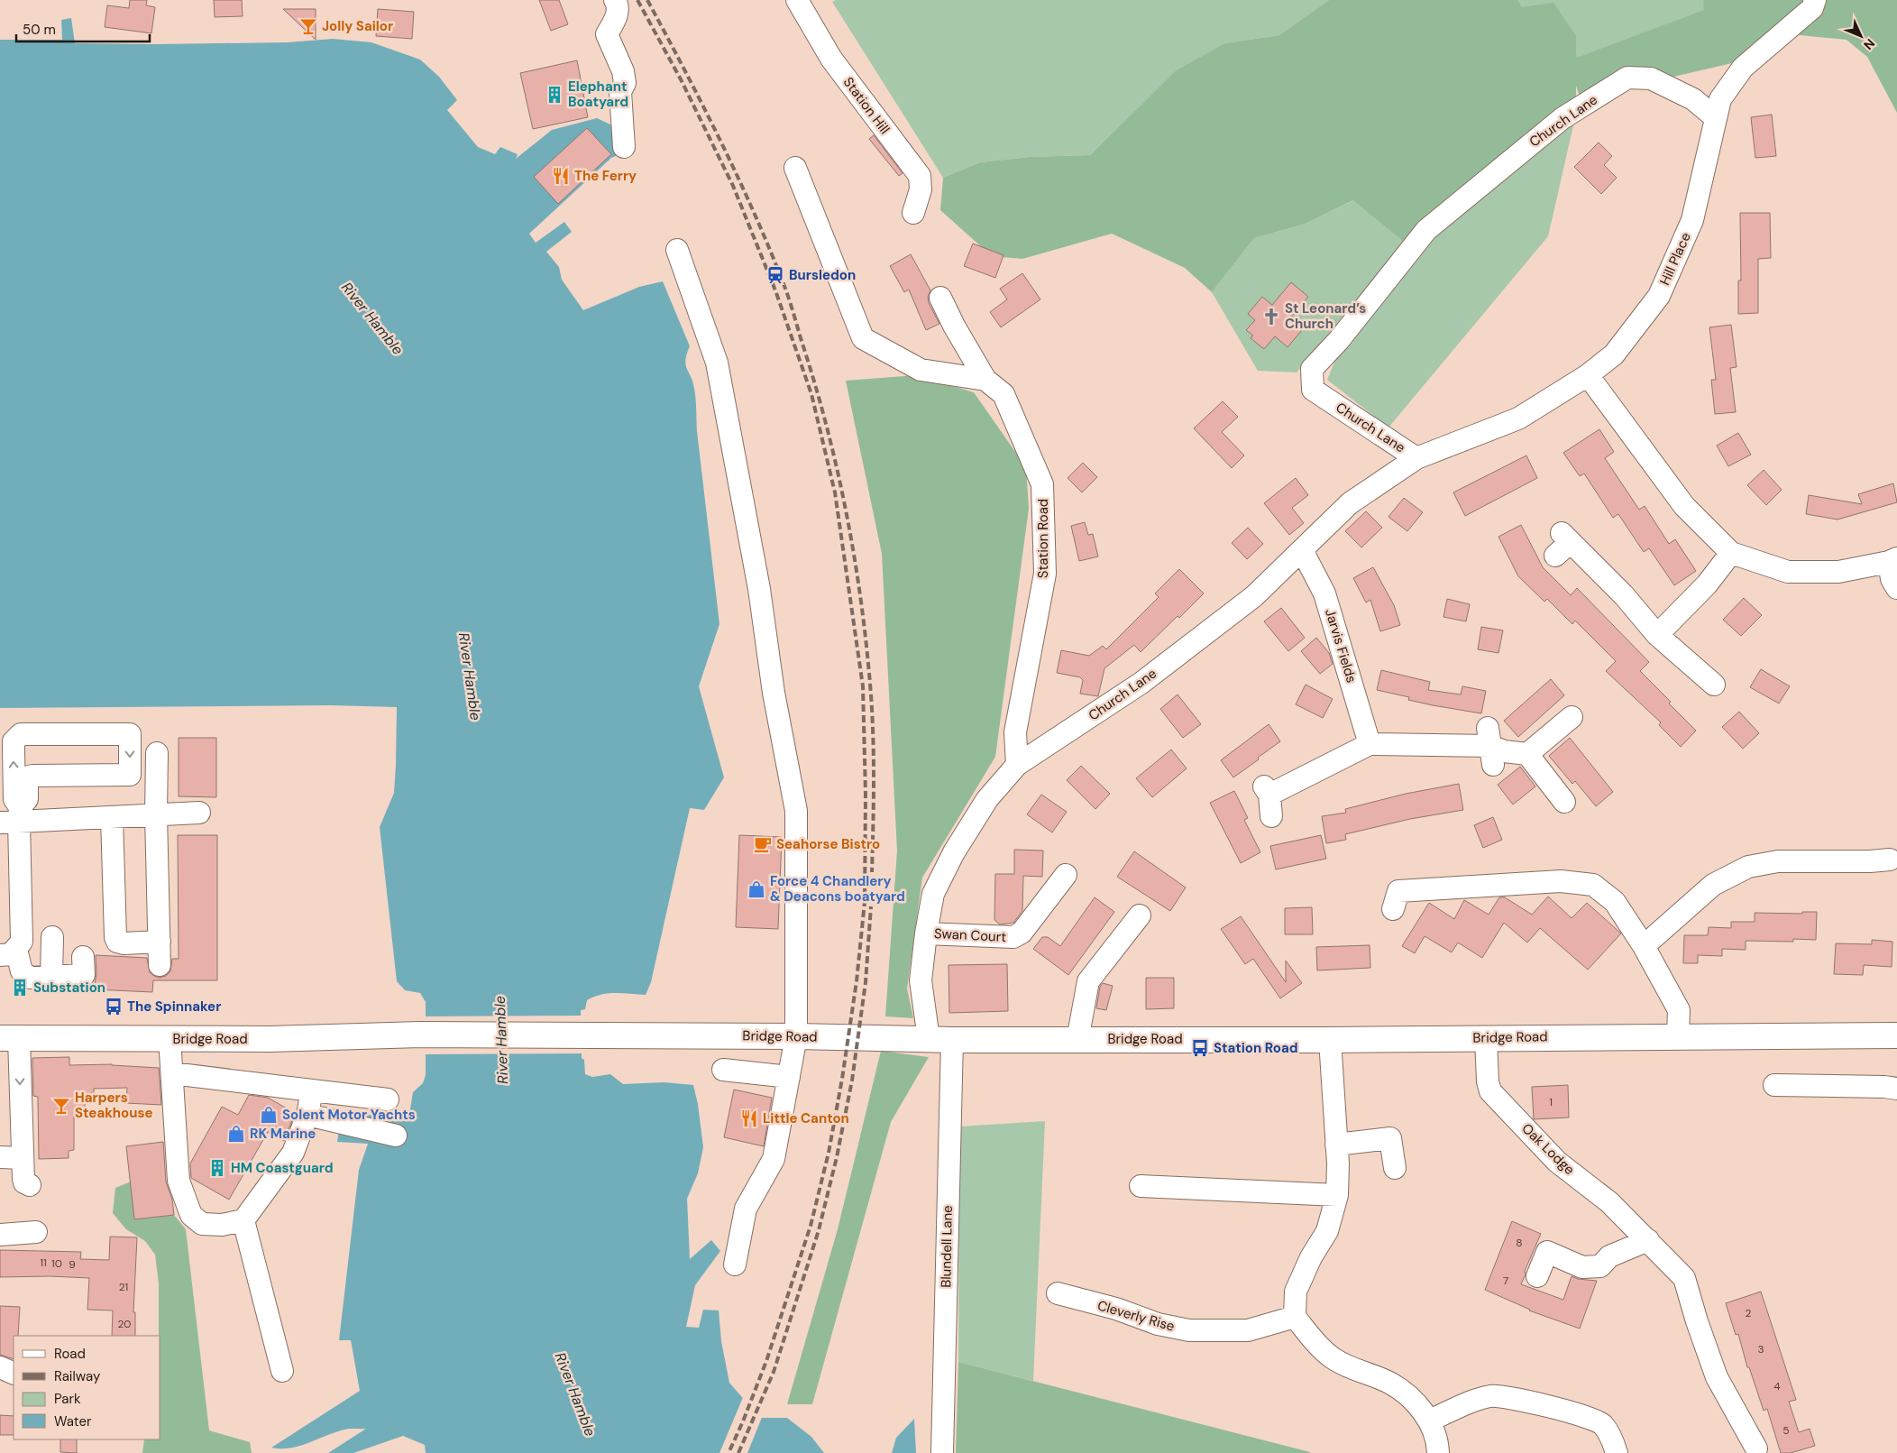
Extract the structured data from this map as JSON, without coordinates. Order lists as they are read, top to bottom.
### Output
{
  "streets": {
    "main road": ["Bridge Road"],
    "street": [
      "Station Hill",
      "Church Lane",
      "Hill Place",
      "Station Road",
      "Jarvis Fields",
      "Swan Court",
      "Oak Lodge",
      "Blundell Lane",
      "Cleverly Rise"
    ]
  },
  "crossings": [
    ["Church Lane", "Hill Place"],
    ["Church Lane", "Station Road"],
    ["Church Lane", "Jarvis Fields"],
    ["Church Lane", "Swan Court"],
    ["Church Lane", "Bridge Road"],
    ["Church Lane", "Blundell Lane"],
    ["Bridge Road", "Oak Lodge"],
    ["Bridge Road", "Blundell Lane"]
  ],
  "water": ["River Hamble"],
  "places": {
    "bar": ["Jolly Sailor", "Harpers Steakhouse"],
    "building": ["Elephant Boatyard", "Substation", "HM Coastguard"],
    "restaurant": ["The Ferry", "Little Canton"],
    "station": ["Bursledon"],
    "church": ["St Leonard’s Church"],
    "cafe": ["Seahorse Bistro"],
    "shop": ["Force 4 Chandlery & Deacons boatyard", "Solent Motor Yachts", "RK Marine"],
    "bus stop": ["The Spinnaker", "Station Road"]
  },
  "house_numbers": [
    "1",
    "8",
    "11",
    "10",
    "9",
    "7",
    "21",
    "2",
    "20",
    "3",
    "4",
    "5"
  ],
  "legend": [
    "Road",
    "Railway",
    "Park",
    "Water"
  ],
  "scale_bar": "50 m",
  "north": "bottom right"
}
